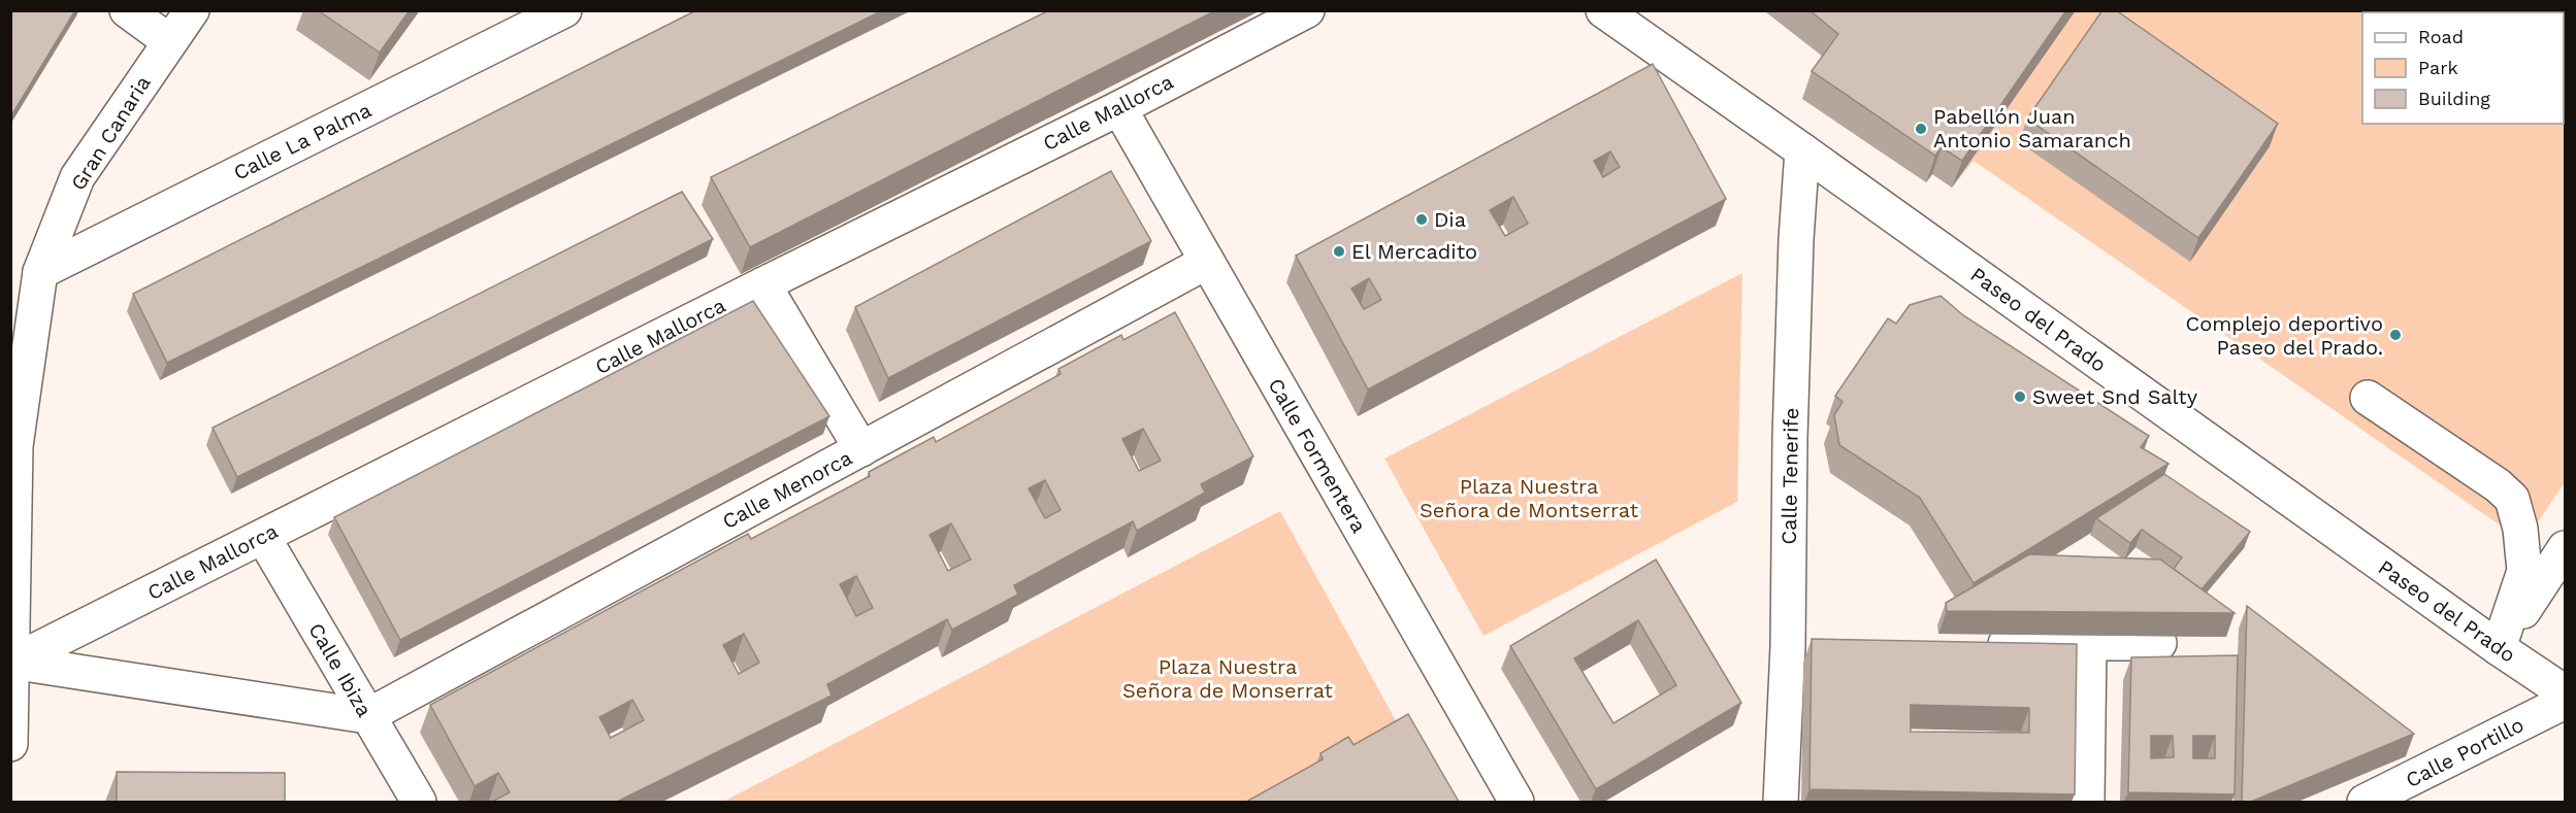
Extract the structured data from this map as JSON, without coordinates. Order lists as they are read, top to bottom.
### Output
{
  "streets": {
    "street": [
      "Calle Mallorca",
      "Gran Canaria",
      "Calle La Palma",
      "Paseo del Prado",
      "Calle Formentera",
      "Calle Tenerife",
      "Calle Menorca",
      "Calle Ibiza",
      "Calle Portillo"
    ]
  },
  "crossings": [
    ["Calle Mallorca", "Gran Canaria"],
    ["Calle Mallorca", "Calle Formentera"],
    ["Calle Mallorca", "Calle Ibiza"],
    ["Gran Canaria", "Calle La Palma"],
    ["Paseo del Prado", "Calle Tenerife"],
    ["Calle Formentera", "Calle Menorca"],
    ["Calle Menorca", "Calle Ibiza"]
  ],
  "parks": ["Plaza Nuestra Señora de Montserrat", "Plaza Nuestra Señora de Monserrat"],
  "places": [
    "Pabellón Juan Antonio Samaranch",
    "Dia",
    "El Mercadito",
    "Complejo deportivo Paseo del Prado.",
    "Sweet Snd Salty"
  ],
  "legend": ["Road", "Park", "Building"]
}
